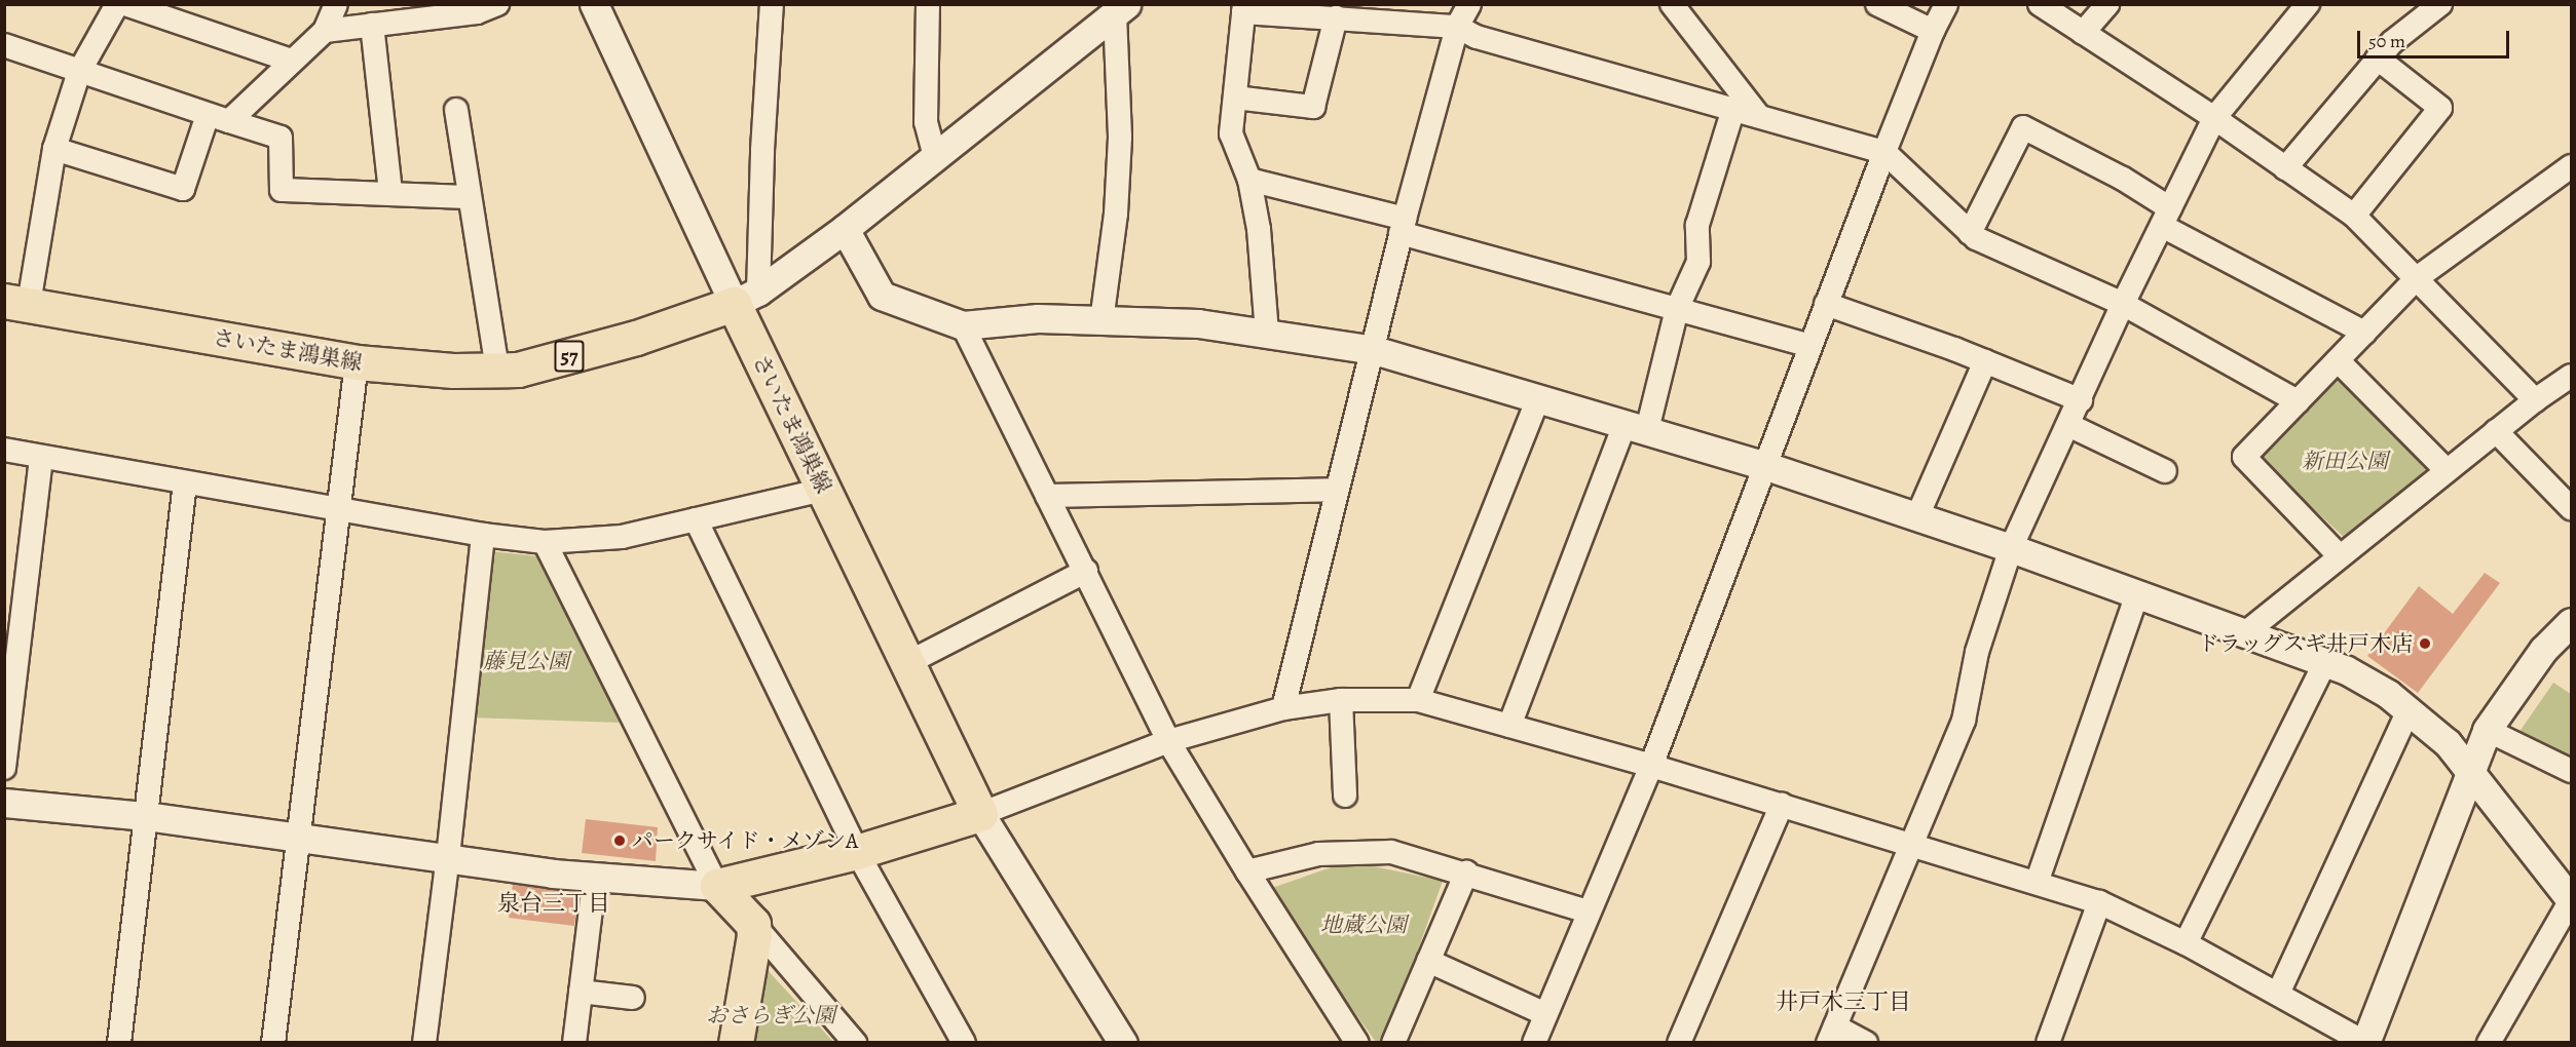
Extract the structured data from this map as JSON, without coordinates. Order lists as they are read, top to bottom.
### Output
{
  "streets": {
    "main road": ["さいたま鴻巣線", "57"]
  },
  "districts": ["泉台三丁目", "井戸木三丁目"],
  "parks": [
    "新田公園",
    "藤見公園",
    "地蔵公園",
    "おさらぎ公園"
  ],
  "places": ["ドラッグスギ井戸木店", "パークサイド・メゾンA"],
  "scale_bar": "50 m"
}
